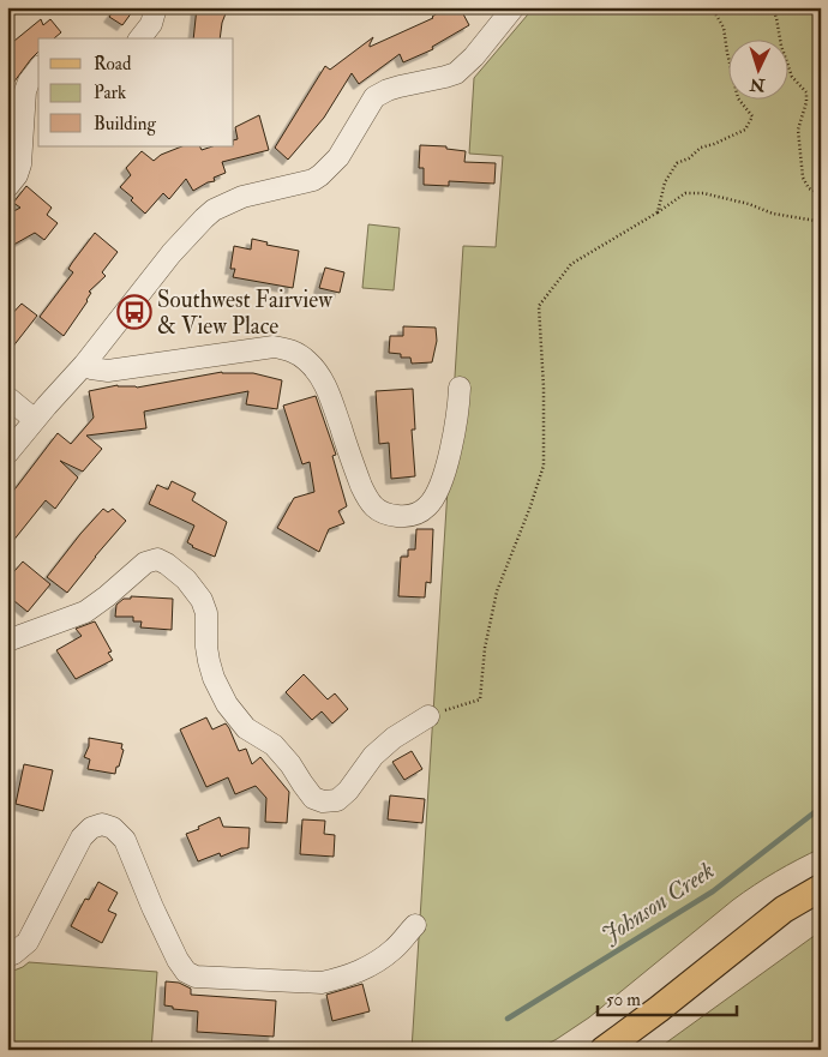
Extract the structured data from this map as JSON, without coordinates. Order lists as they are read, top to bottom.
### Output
{
  "water": ["Johnson Creek"],
  "places": {
    "bus stop": ["Southwest Fairview & View Place"]
  },
  "legend": ["Road", "Park", "Building"],
  "scale_bar": "50 m",
  "north": "bottom"
}
